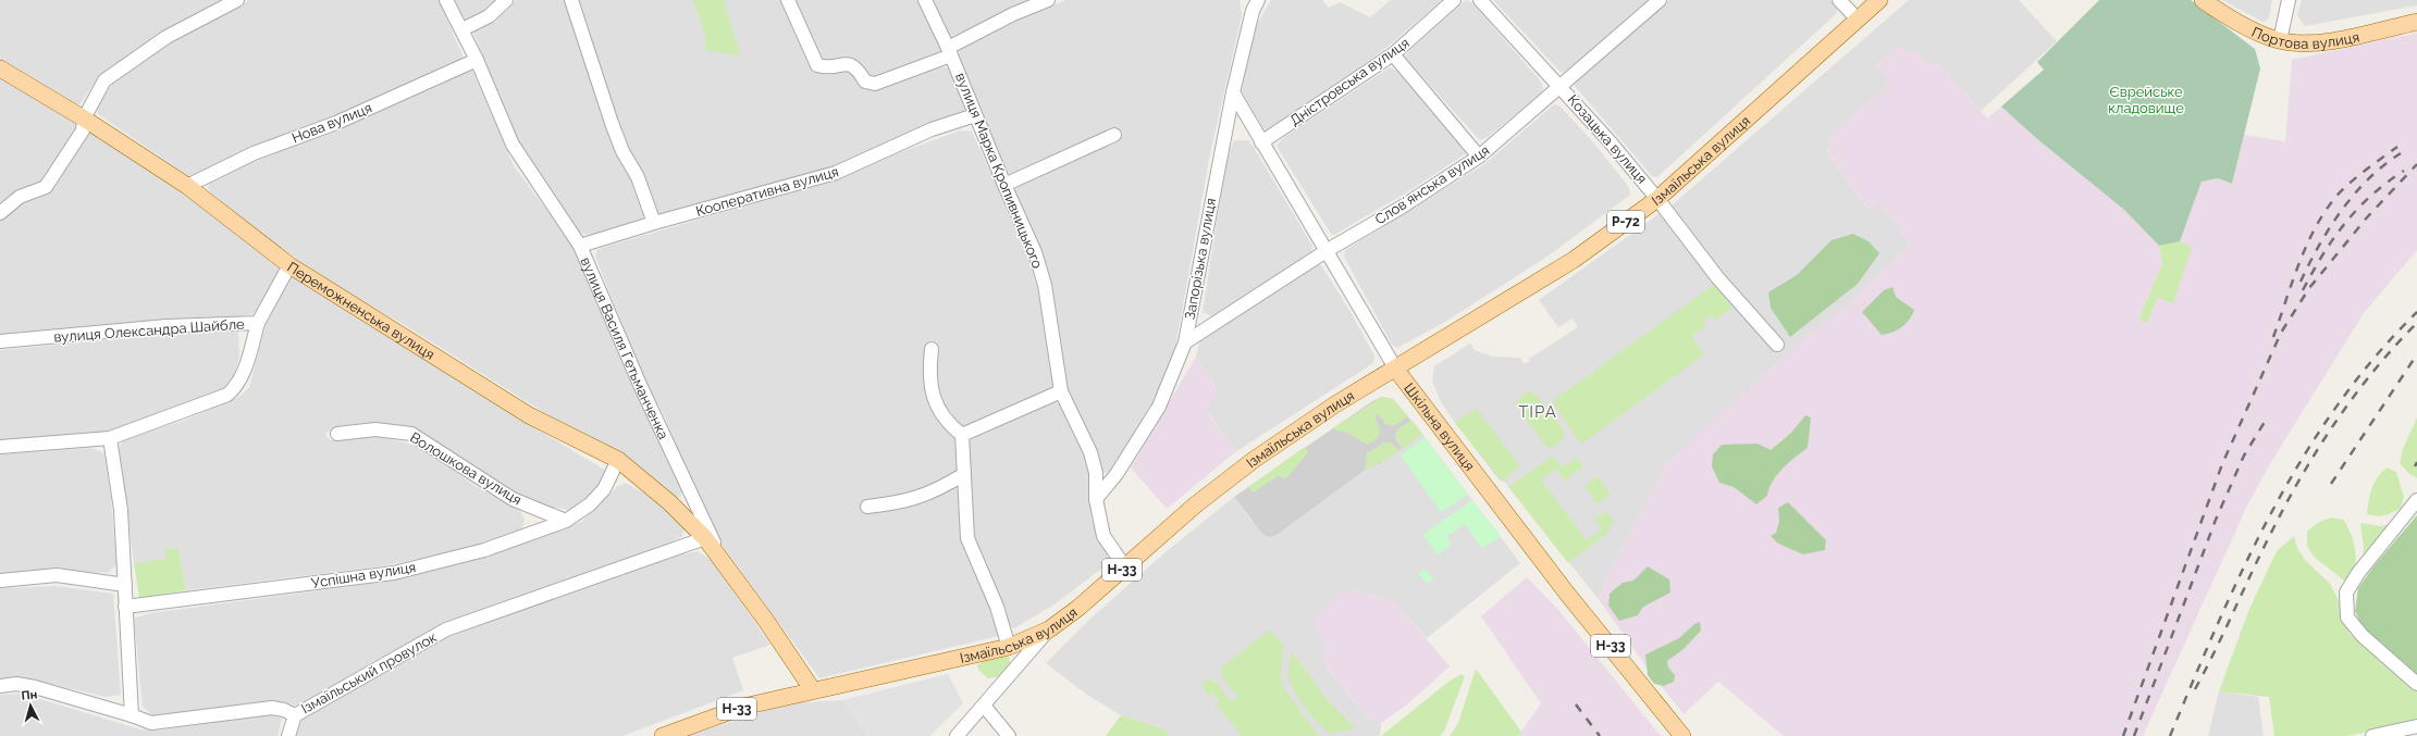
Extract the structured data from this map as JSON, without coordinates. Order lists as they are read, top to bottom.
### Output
{
  "streets": {
    "main road": [
      "Портова вулиця",
      "Ізмаїльська вулиця",
      "Р-72",
      "Переможненська вулиця",
      "вулиця Василя Гетьманченка",
      "Шкільна вулиця",
      "Н-33"
    ],
    "street": [
      "Дністровська вулиця",
      "Нова вулиця",
      "Козацька вулиця",
      "вулиця Марка Кропивницького",
      "Словʼянська вулиця",
      "Кооперативна вулиця",
      "Запорізька вулиця",
      "вулиця Олександра Шайбле",
      "Волошкова вулиця",
      "Успішна вулиця",
      "Ізмаїльський провулок"
    ]
  },
  "crossings": [
    ["Дністровська вулиця", "Шкільна вулиця"],
    ["Нова вулиця", "Переможненська вулиця"],
    ["Нова вулиця", "вулиця Василя Гетьманченка"],
    ["Козацька вулиця", "Ізмаїльська вулиця"],
    ["Козацька вулиця", "Словʼянська вулиця"],
    ["Ізмаїльська вулиця", "вулиця Марка Кропивницького"],
    ["Ізмаїльська вулиця", "вулиця Василя Гетьманченка"],
    ["Ізмаїльська вулиця", "Шкільна вулиця"],
    ["вулиця Марка Кропивницького", "Кооперативна вулиця"],
    ["вулиця Марка Кропивницького", "Запорізька вулиця"],
    ["Словʼянська вулиця", "Запорізька вулиця"],
    ["Словʼянська вулиця", "Шкільна вулиця"],
    ["Кооперативна вулиця", "вулиця Василя Гетьманченка"],
    ["Запорізька вулиця", "Шкільна вулиця"],
    ["Переможненська вулиця", "вулиця Олександра Шайбле"],
    ["Переможненська вулиця", "вулиця Василя Гетьманченка"],
    ["Переможненська вулиця", "Успішна вулиця"],
    ["Переможненська вулиця", "Ізмаїльський провулок"],
    ["Волошкова вулиця", "Успішна вулиця"]
  ],
  "districts": ["ТІРА"],
  "parks": ["Єврейське кладовище"],
  "north": "top"
}
